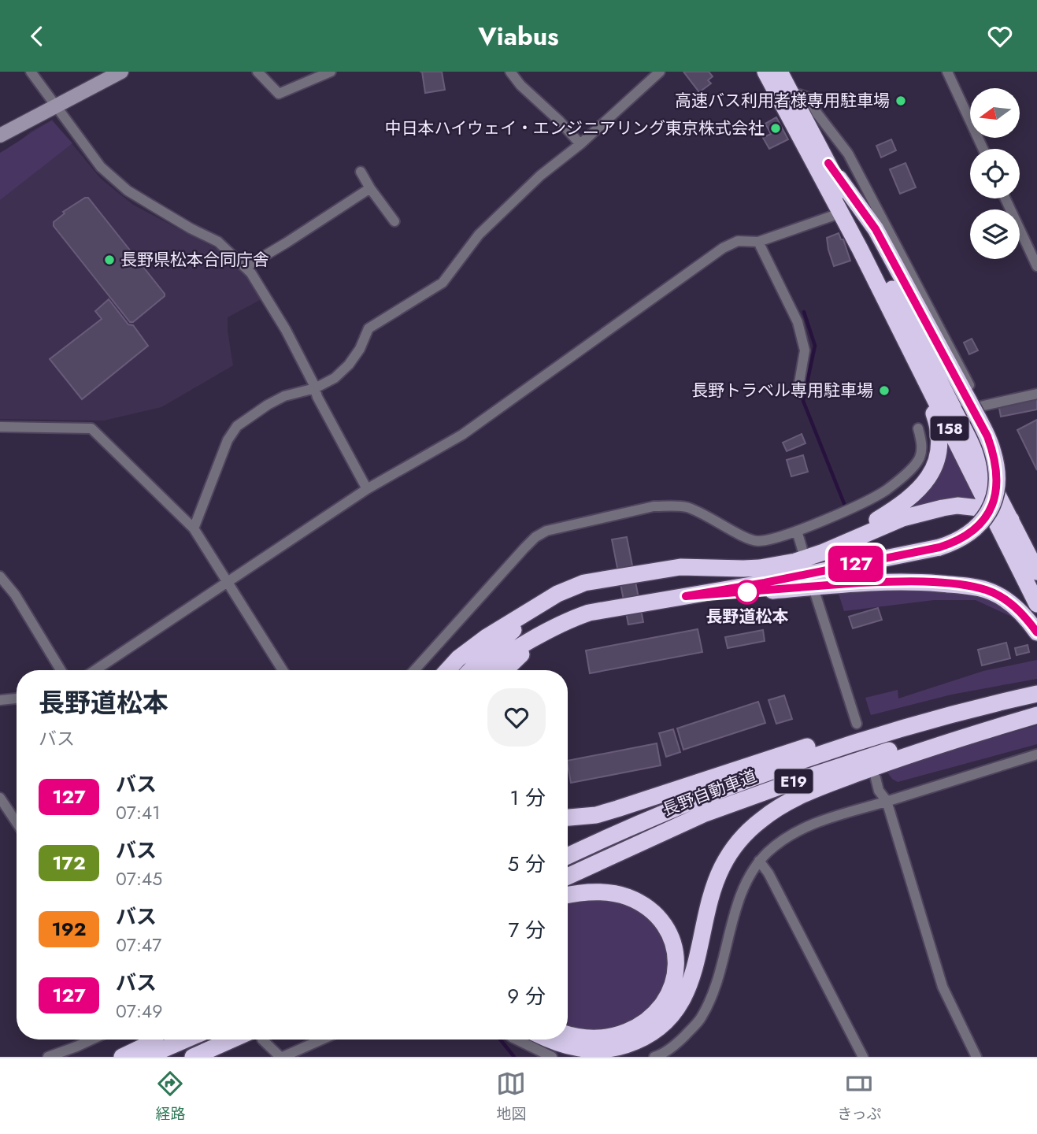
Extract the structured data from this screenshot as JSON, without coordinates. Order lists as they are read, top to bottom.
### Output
{
  "streets": {
    "highway": ["158", "E19", "長野自動車道"]
  },
  "places": [
    "高速バス利用者様専用駐車場",
    "中日本ハイウェイ・エンジニアリング東京株式会社",
    "長野県松本合同庁舎",
    "長野トラベル専用駐車場",
    "長野道松本"
  ],
  "lines": ["bus line 127"],
  "north": "left",
  "page": {
    "header": "Viabus",
    "on_map": "127",
    "heading": ["長野道松本", "バス"],
    "list": [
      {
        "mark": "127",
        "name": "バス",
        "note": "07:41",
        "value": "1 分"
      },
      {
        "mark": "172",
        "name": "バス",
        "note": "07:45",
        "value": "5 分"
      },
      {
        "mark": "192",
        "name": "バス",
        "note": "07:47",
        "value": "7 分"
      },
      {
        "mark": "127",
        "name": "バス",
        "note": "07:49",
        "value": "9 分"
      }
    ],
    "tabs": ["経路", "地図", "きっぷ"]
  }
}
